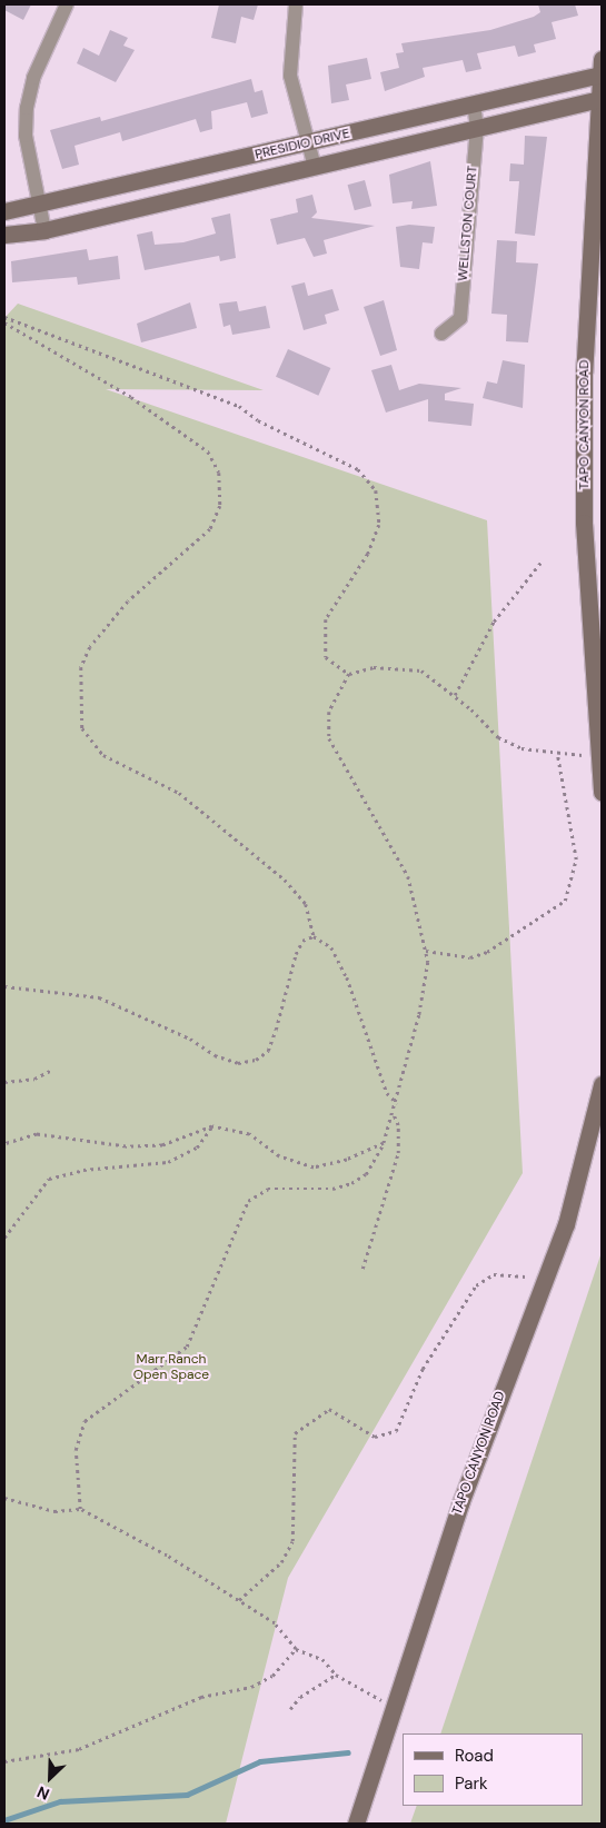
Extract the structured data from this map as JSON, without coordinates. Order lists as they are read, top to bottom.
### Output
{
  "streets": {
    "main road": ["PRESIDIO DRIVE", "TAPO CANYON ROAD"],
    "street": ["WELLSTON COURT"]
  },
  "crossings": [
    ["PRESIDIO DRIVE", "WELLSTON COURT"],
    ["PRESIDIO DRIVE", "TAPO CANYON ROAD"]
  ],
  "parks": ["Marr Ranch Open Space"],
  "legend": ["Road", "Park"],
  "north": "bottom left"
}
